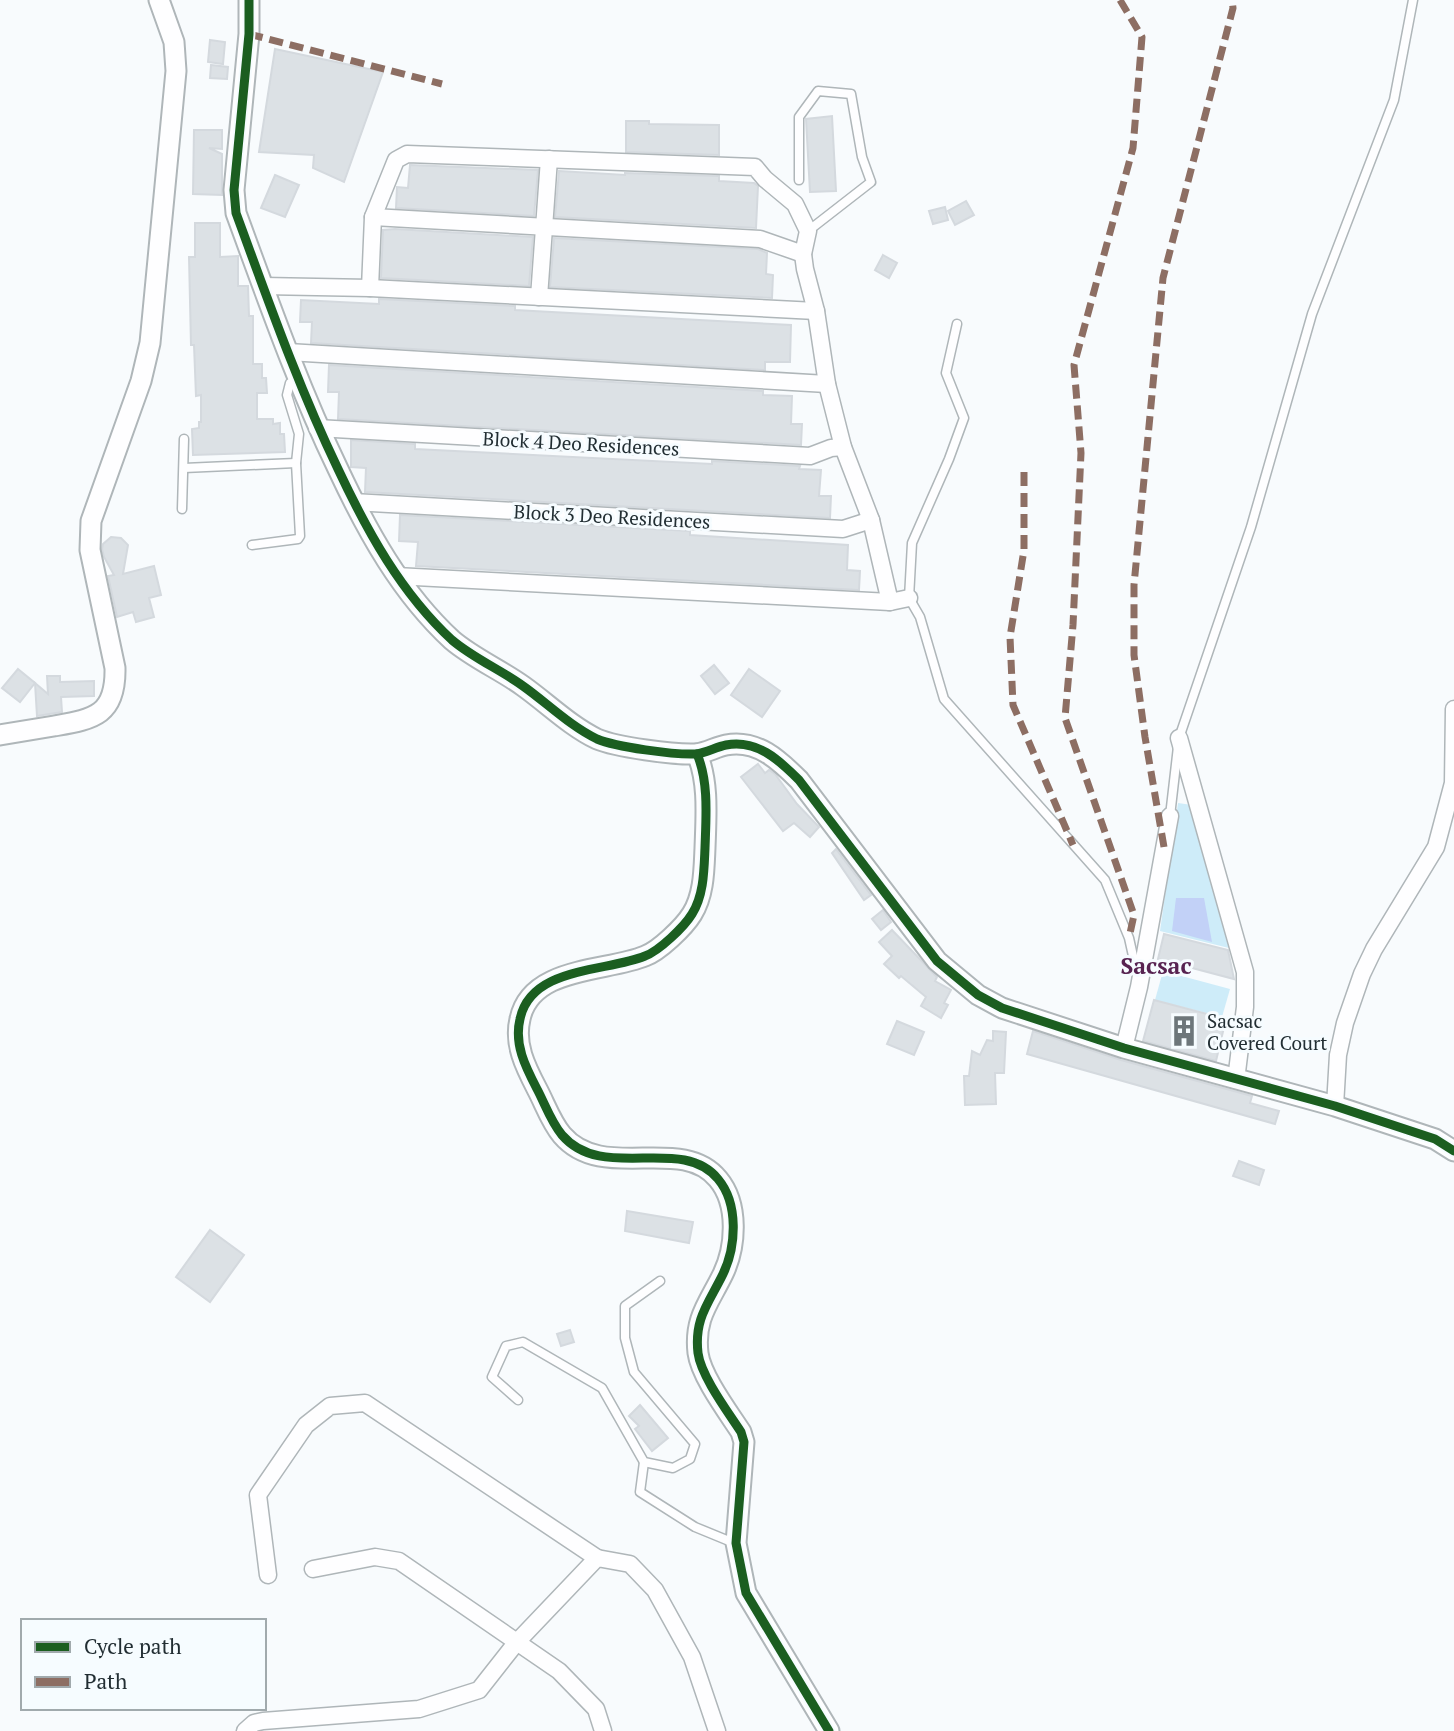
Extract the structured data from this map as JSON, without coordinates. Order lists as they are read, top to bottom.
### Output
{
  "streets": {
    "street": ["Block 4 Deo Residences", "Block 3 Deo Residences"]
  },
  "districts": ["Sacsac"],
  "places": {
    "building": ["Sacsac Covered Court"]
  },
  "legend": ["Cycle path", "Path"]
}
